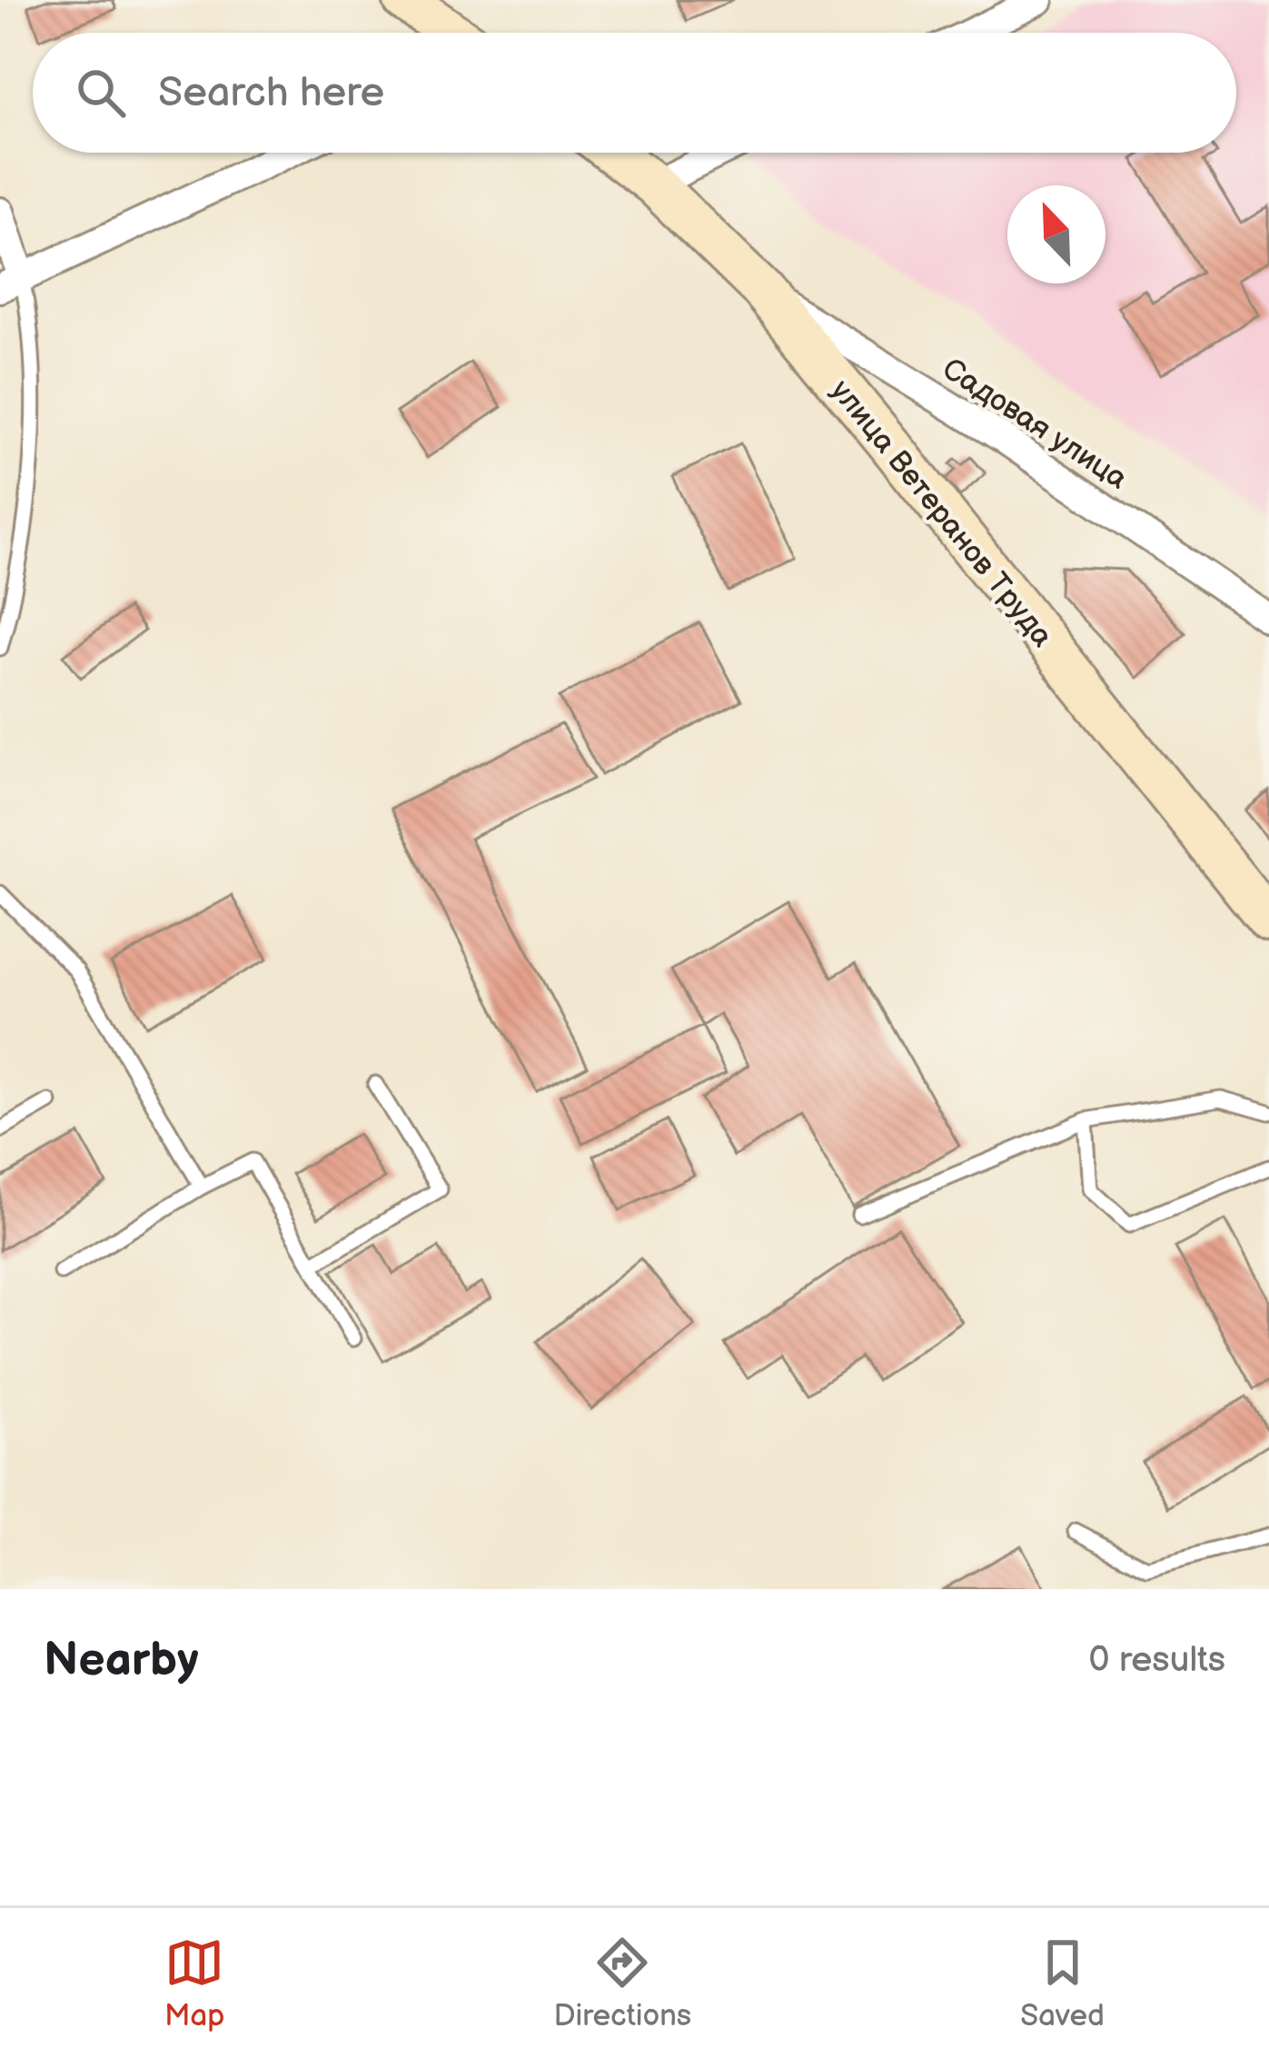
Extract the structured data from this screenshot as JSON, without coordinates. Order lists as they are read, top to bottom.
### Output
{
  "streets": {
    "street": ["Садовая улица", "улица Ветеранов Труда"]
  },
  "crossings": [
    ["Садовая улица", "улица Ветеранов Труда"]
  ],
  "north": "top left",
  "page": {
    "search": "Search here",
    "heading": ["Nearby", "0 results"],
    "nav": ["Map", "Directions", "Saved"]
  }
}
